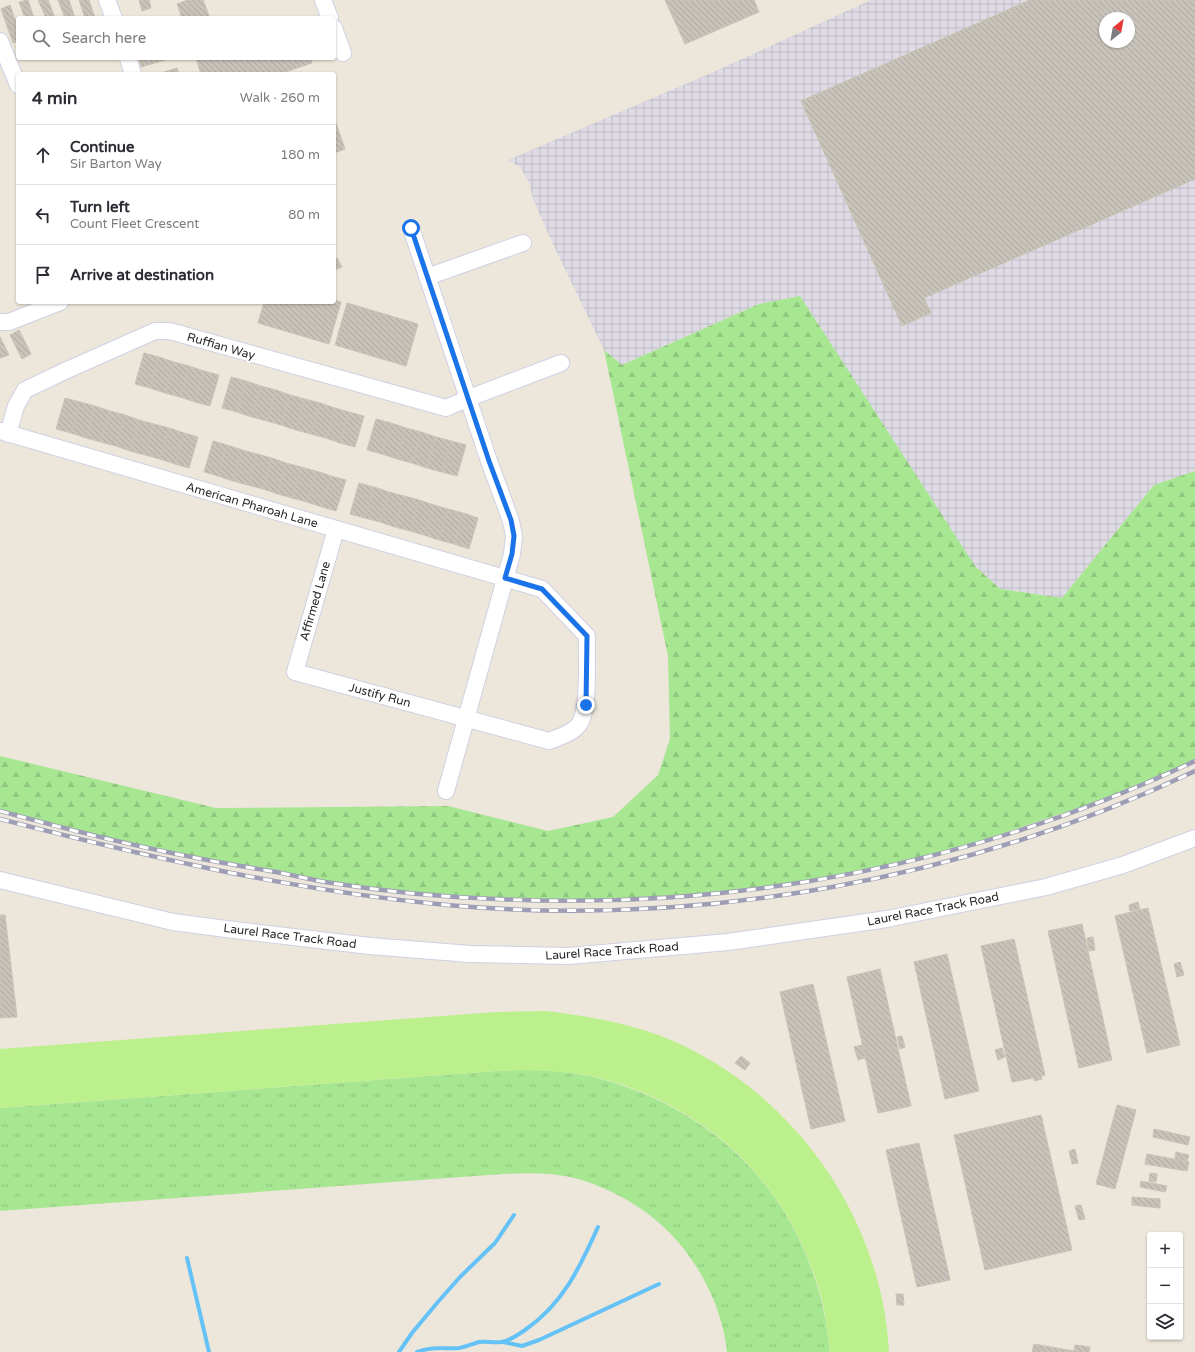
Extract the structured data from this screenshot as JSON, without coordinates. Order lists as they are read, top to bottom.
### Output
{
  "streets": {
    "street": [
      "Ruffian Way",
      "American Pharoah Lane",
      "Affirmed Lane",
      "Justify Run",
      "Laurel Race Track Road"
    ]
  },
  "crossings": [
    ["Ruffian Way", "American Pharoah Lane"],
    ["American Pharoah Lane", "Affirmed Lane"],
    ["American Pharoah Lane", "Justify Run"],
    ["Affirmed Lane", "Justify Run"]
  ],
  "north": "top right",
  "page": {
    "search": "Search here",
    "heading": ["4 min", "Walk · 260 m"],
    "list": [
      ["Continue", "Sir Barton Way", "180 m"],
      ["Turn left", "Count Fleet Crescent", "80 m"],
      "Arrive at destination"
    ],
    "map_buttons": ["+", "−"]
  }
}
